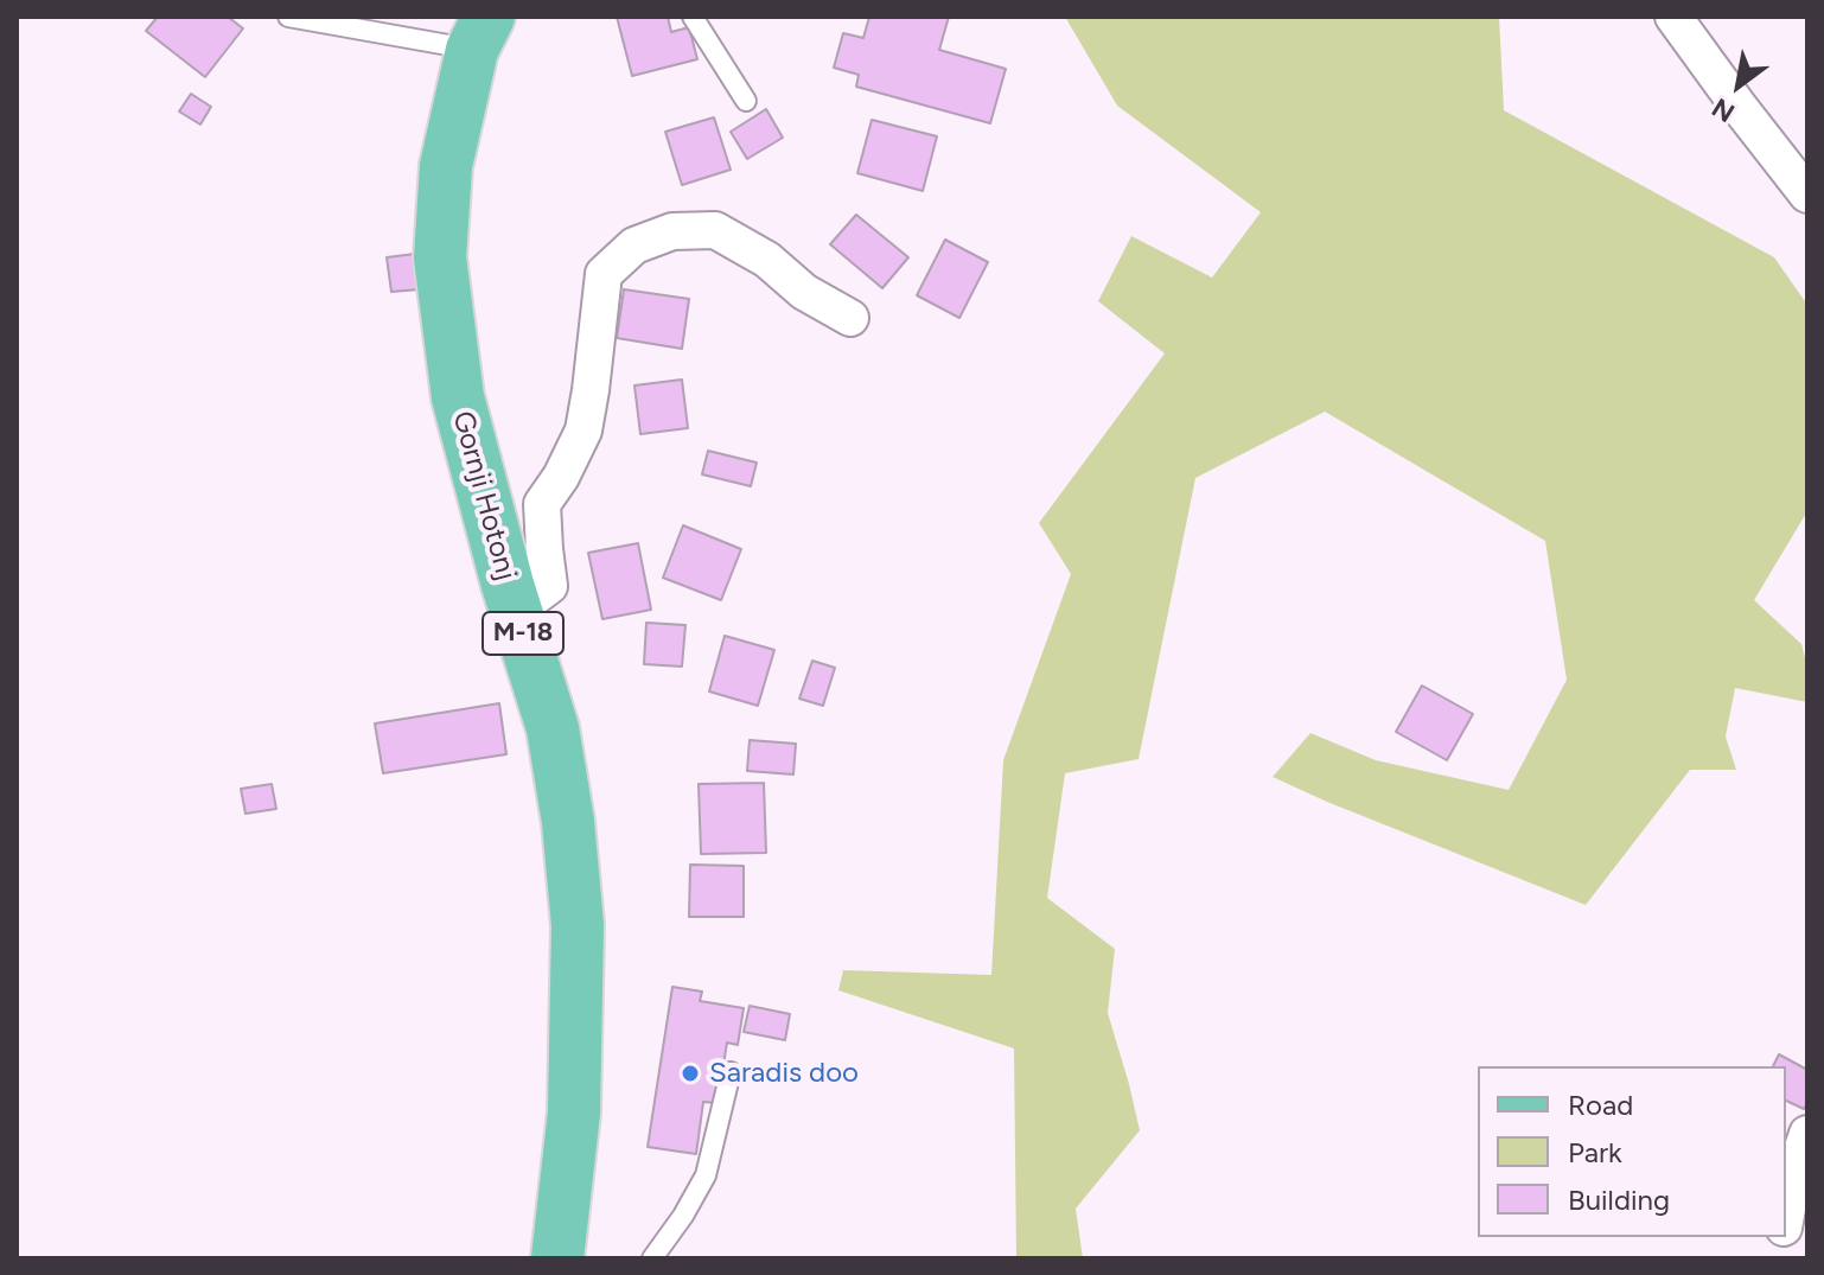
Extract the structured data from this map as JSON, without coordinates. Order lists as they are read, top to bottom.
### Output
{
  "streets": {
    "main road": ["Gornji Hotonj", "M-18"]
  },
  "places": ["Saradis doo"],
  "legend": ["Road", "Park", "Building"],
  "north": "bottom left"
}
